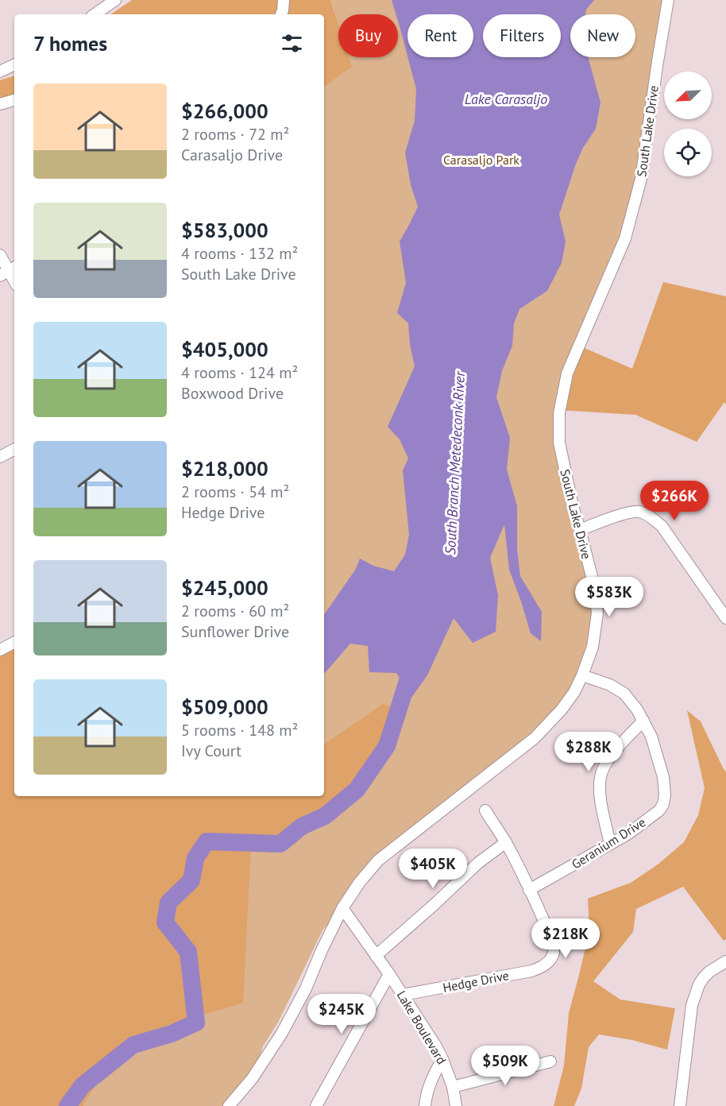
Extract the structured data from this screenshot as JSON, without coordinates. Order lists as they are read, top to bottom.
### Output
{
  "streets": {
    "street": [
      "South Lake Drive",
      "Geranium Drive",
      "Hedge Drive",
      "Lake Boulevard"
    ]
  },
  "crossings": [
    ["South Lake Drive", "Geranium Drive"],
    ["South Lake Drive", "Lake Boulevard"],
    ["Geranium Drive", "Hedge Drive"],
    ["Hedge Drive", "Lake Boulevard"]
  ],
  "water": ["Lake Carasaljo", "South Branch Metedeconk River"],
  "parks": ["Carasaljo Park"],
  "north": "bottom left",
  "page": {
    "chip": [
      "Buy",
      "Rent",
      "Filters",
      "New"
    ],
    "heading": "7 homes",
    "list": [
      {
        "name": "$266,000",
        "note": "2 rooms · 72 m² · Carasaljo Drive"
      },
      {
        "name": "$583,000",
        "note": "4 rooms · 132 m² · South Lake Drive"
      },
      {
        "name": "$405,000",
        "note": "4 rooms · 124 m² · Boxwood Drive"
      },
      {
        "name": "$218,000",
        "note": "2 rooms · 54 m² · Hedge Drive"
      },
      {
        "name": "$245,000",
        "note": "2 rooms · 60 m² · Sunflower Drive"
      },
      {
        "name": "$509,000",
        "note": "5 rooms · 148 m² · Ivy Court"
      }
    ],
    "price": [
      "$266K",
      "$583K",
      "$288K",
      "$405K",
      "$218K",
      "$245K",
      "$509K"
    ]
  }
}
